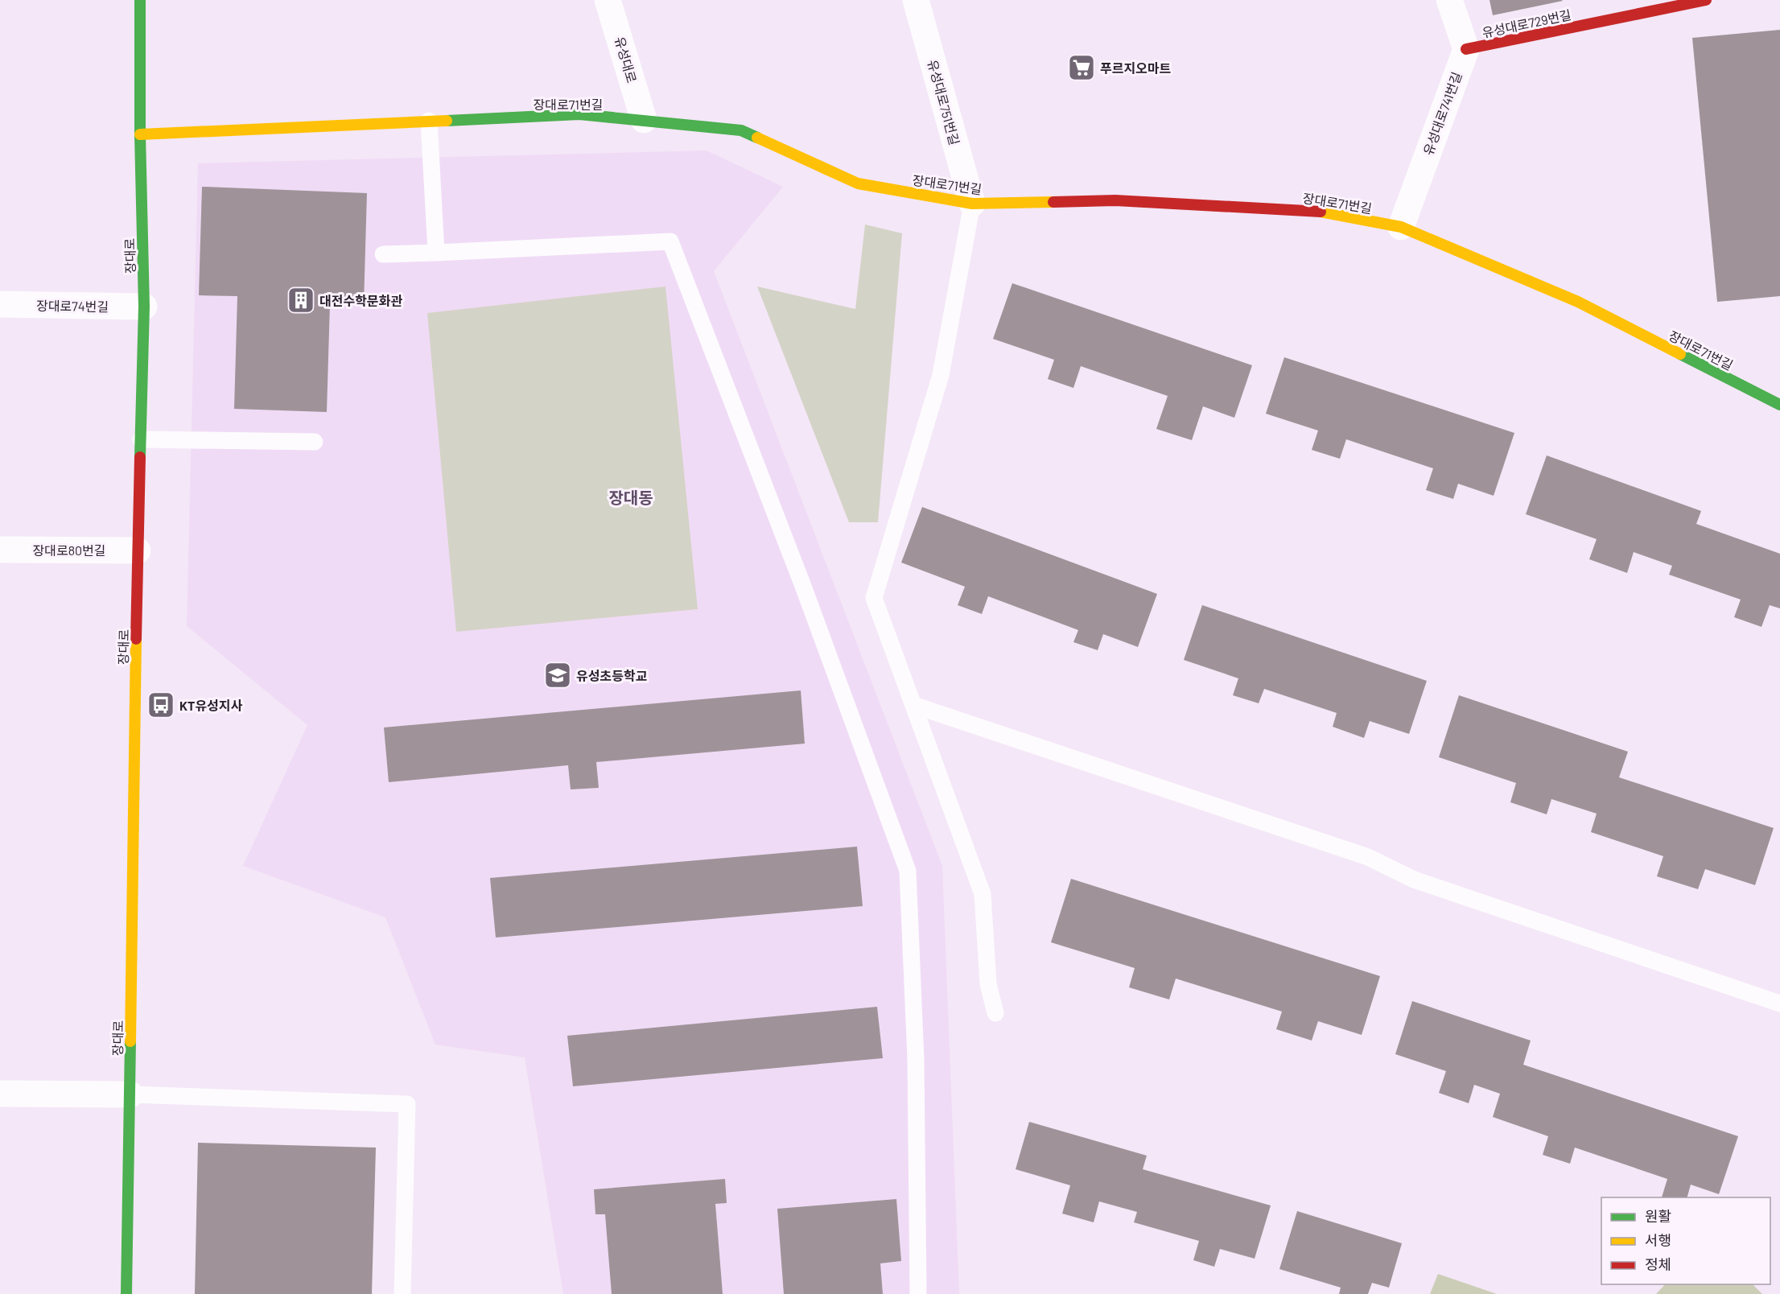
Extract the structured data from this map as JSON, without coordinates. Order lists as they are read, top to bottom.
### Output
{
  "streets": {
    "street": [
      "유성대로729번길",
      "유성대로",
      "유성대로751번길",
      "장대로71번길",
      "유성대로741번길",
      "장대로",
      "장대로74번길",
      "장대로80번길"
    ]
  },
  "crossings": [
    ["유성대로729번길", "유성대로741번길"],
    ["유성대로", "장대로71번길"],
    ["유성대로751번길", "장대로71번길"],
    ["장대로71번길", "유성대로741번길"],
    ["장대로71번길", "장대로"],
    ["장대로", "장대로74번길"],
    ["장대로", "장대로80번길"]
  ],
  "districts": ["장대동"],
  "places": {
    "supermarket": ["푸르지오마트"],
    "building": ["대전수학문화관"],
    "school or university": ["유성초등학교"],
    "bus stop": ["KT유성지사"]
  },
  "legend": ["원활", "서행", "정체"]
}
